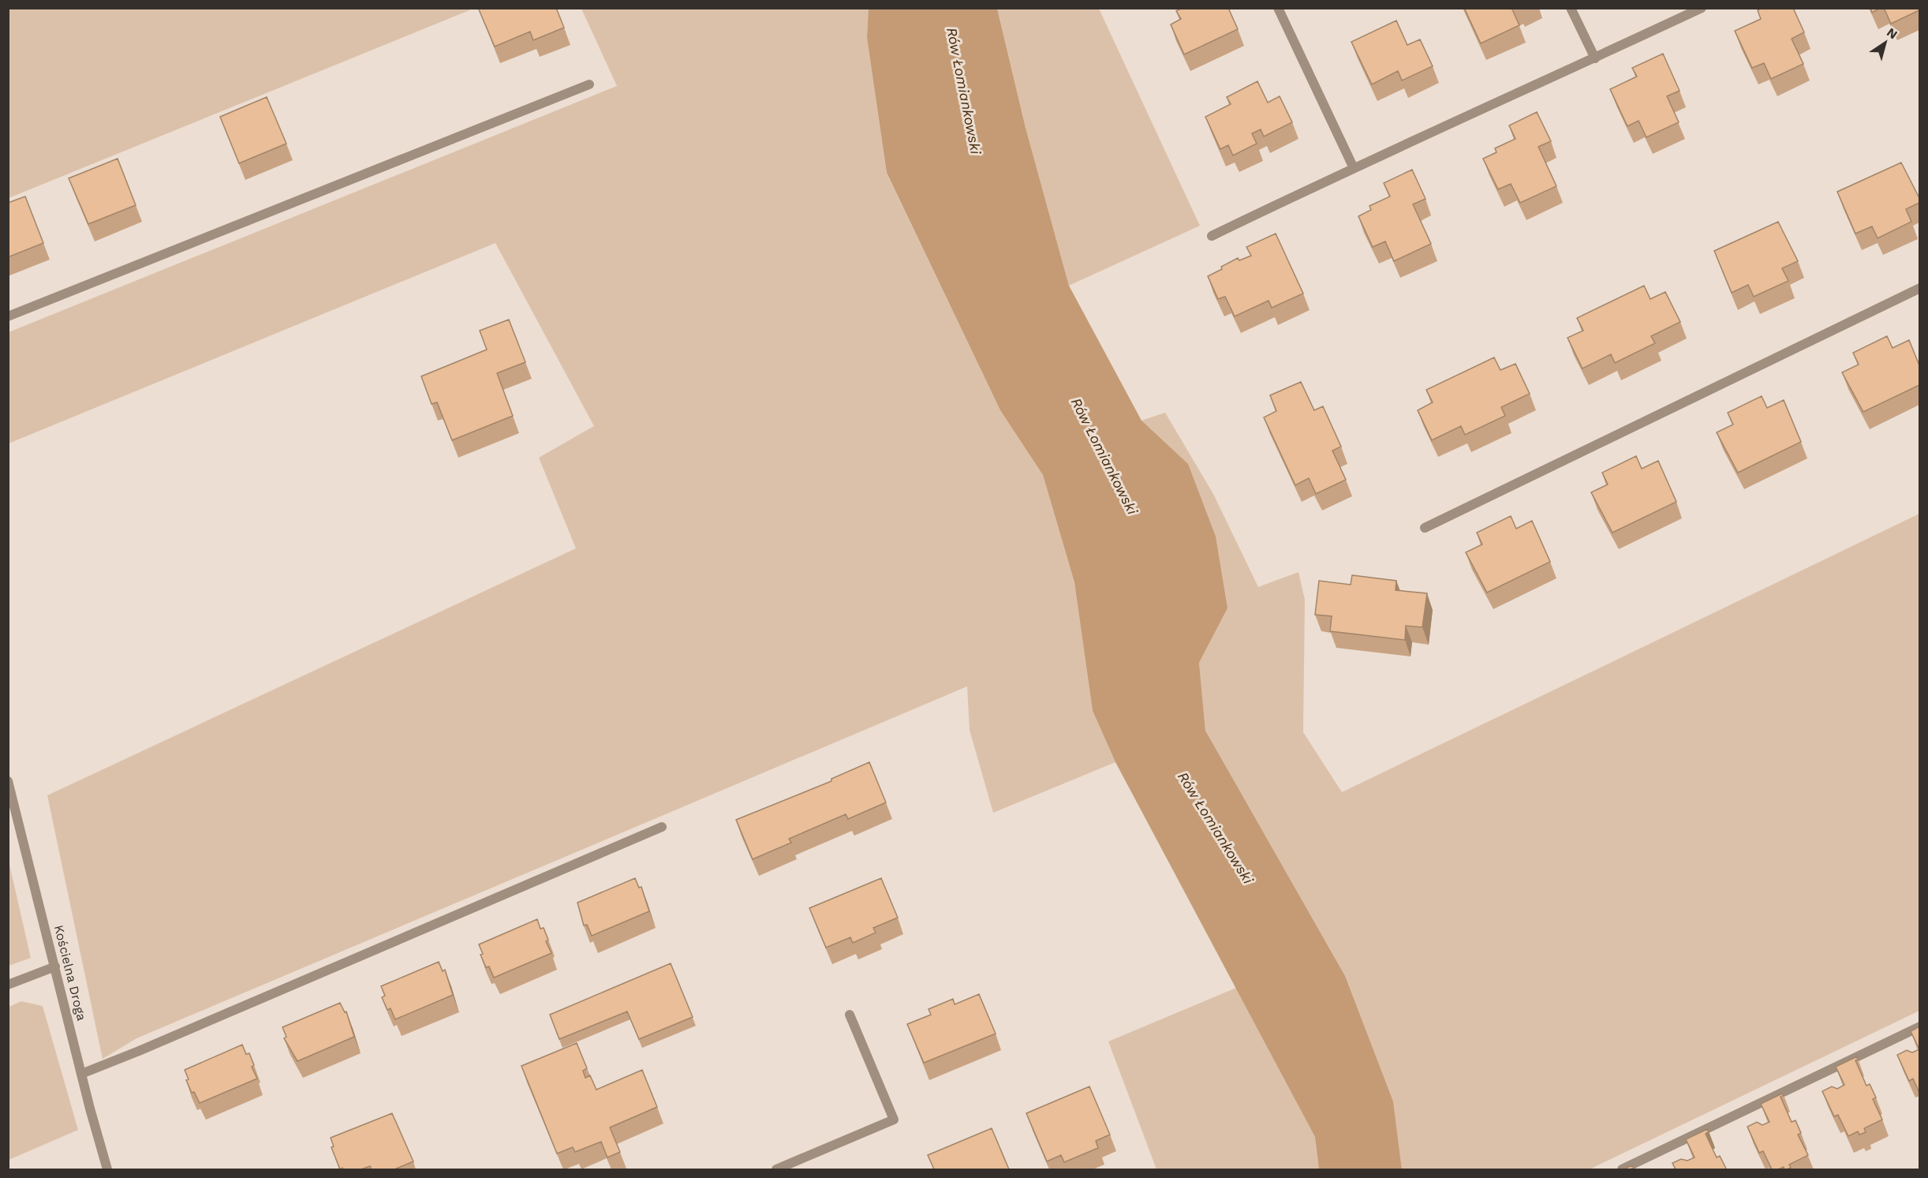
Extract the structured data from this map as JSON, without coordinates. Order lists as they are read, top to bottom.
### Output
{
  "streets": {
    "street": ["Kościelna Droga"]
  },
  "water": ["Rów Łomiankowski"],
  "north": "top right"
}
